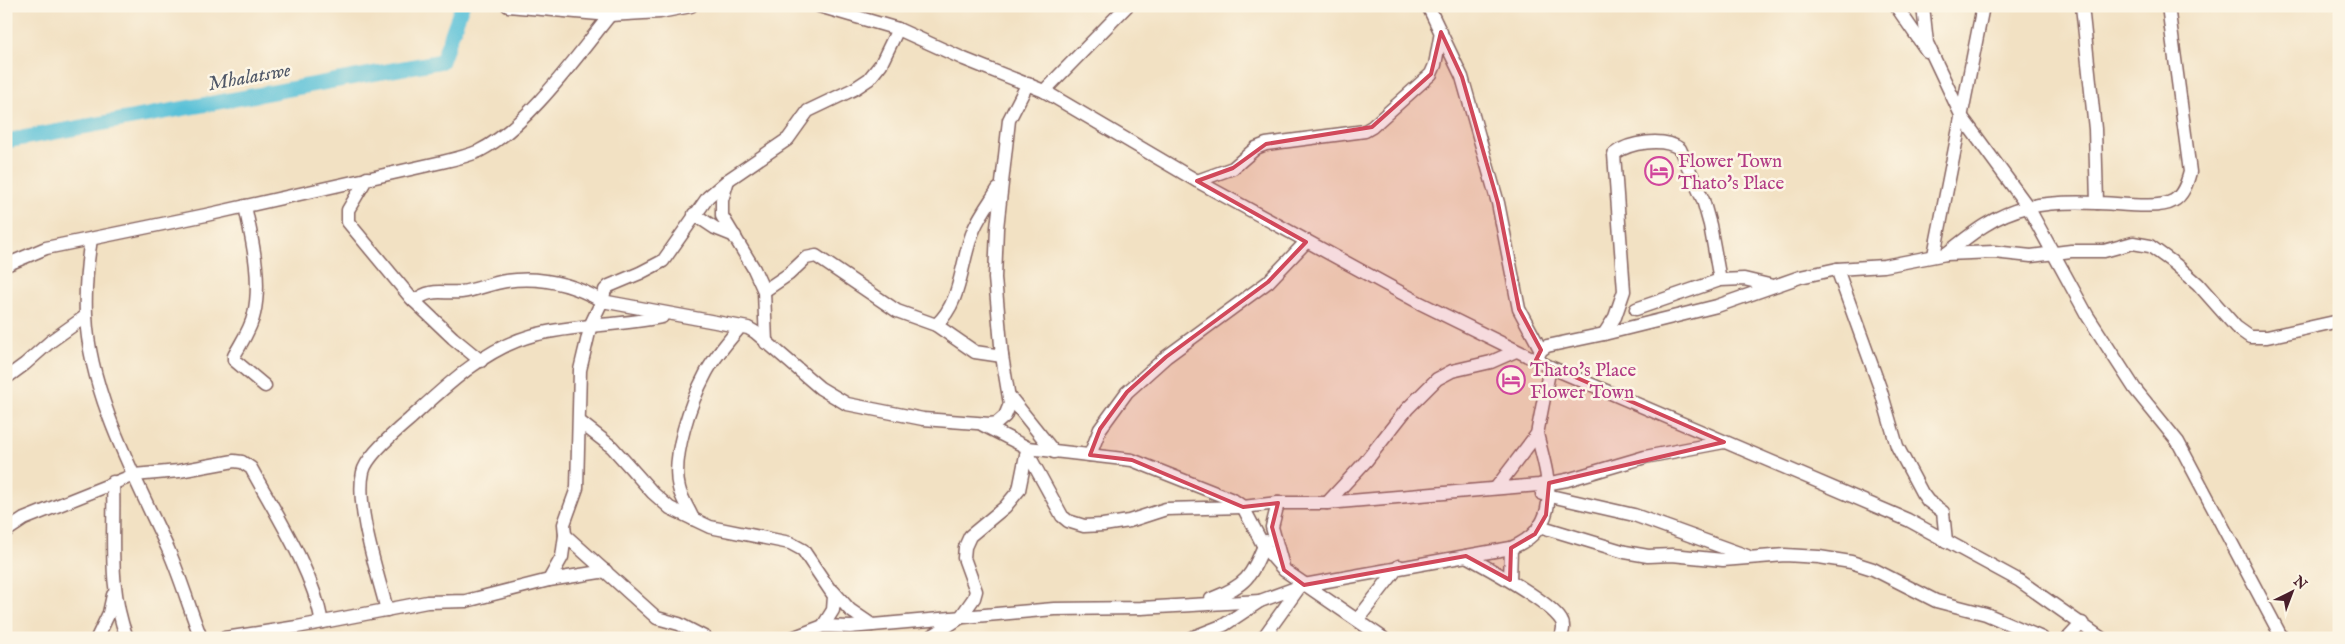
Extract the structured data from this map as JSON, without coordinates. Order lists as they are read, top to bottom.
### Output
{
  "water": ["Mhalatswe"],
  "places": {
    "hotel": ["Flower Town Thato's Place", "Thato's Place Flower Town"]
  },
  "north": "top right"
}
